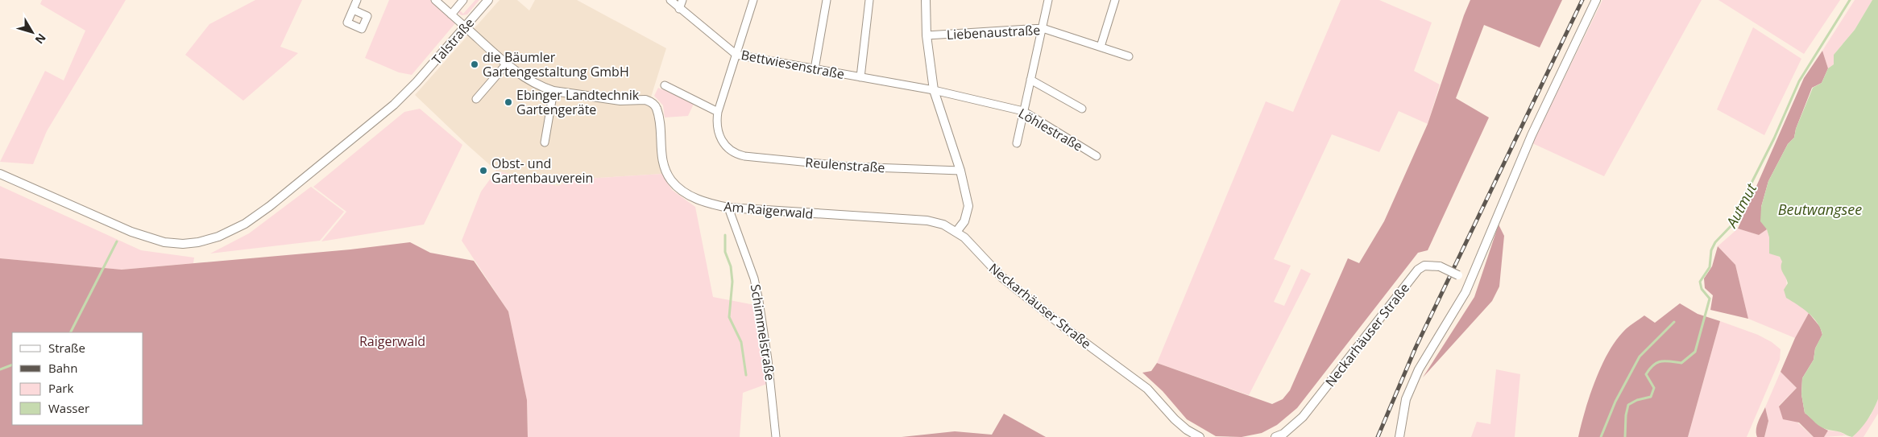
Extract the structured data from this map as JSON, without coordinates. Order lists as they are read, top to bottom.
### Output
{
  "streets": {
    "street": [
      "Liebenaustraße",
      "Talstraße",
      "Bettwiesenstraße",
      "Löhlestraße",
      "Reulenstraße",
      "Am Raigerwald",
      "Neckarhäuser Straße",
      "Schimmelstraße"
    ]
  },
  "crossings": [
    ["Talstraße", "Am Raigerwald"],
    ["Bettwiesenstraße", "Löhlestraße"],
    ["Am Raigerwald", "Neckarhäuser Straße"],
    ["Am Raigerwald", "Schimmelstraße"]
  ],
  "water": ["Autmut", "Beutwangsee"],
  "parks": ["Raigerwald"],
  "places": ["die Bäumler Gartengestaltung GmbH", "Ebinger Landtechnik Gartengeräte", "Obst- und Gartenbauverein"],
  "legend": [
    "Straße",
    "Bahn",
    "Park",
    "Wasser"
  ],
  "north": "bottom right"
}
